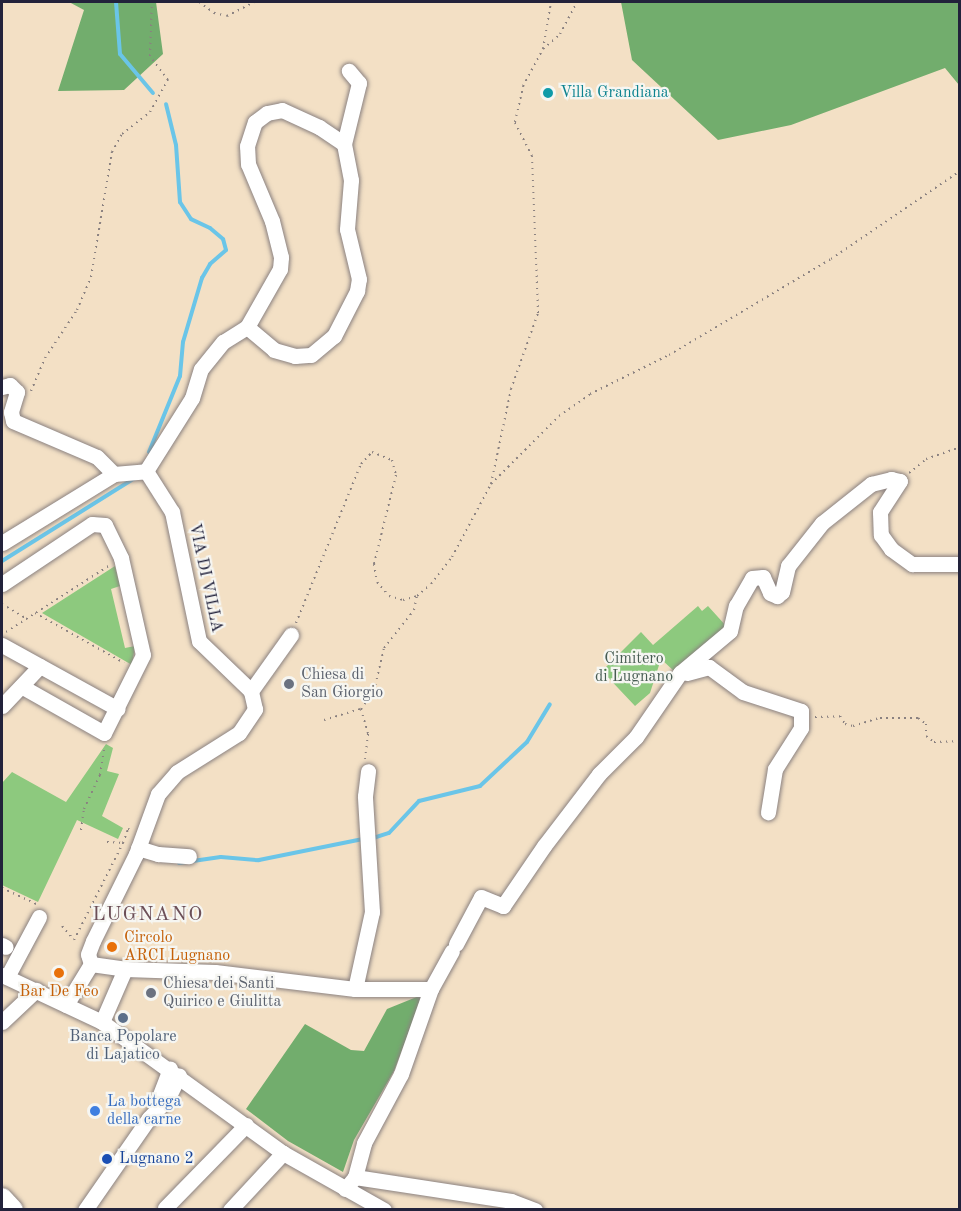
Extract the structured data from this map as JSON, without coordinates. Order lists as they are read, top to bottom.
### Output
{
  "streets": {
    "street": ["VIA DI VILLA"]
  },
  "districts": ["LUGNANO"],
  "parks": ["Cimitero di Lugnano"],
  "places": [
    "Villa Grandiana",
    "Chiesa di San Giorgio",
    "Circolo ARCI Lugnano",
    "Bar De Feo",
    "Chiesa dei Santi Quirico e Giulitta",
    "Banca Popolare di Lajatico",
    "La bottega della carne",
    "Lugnano 2"
  ]
}
